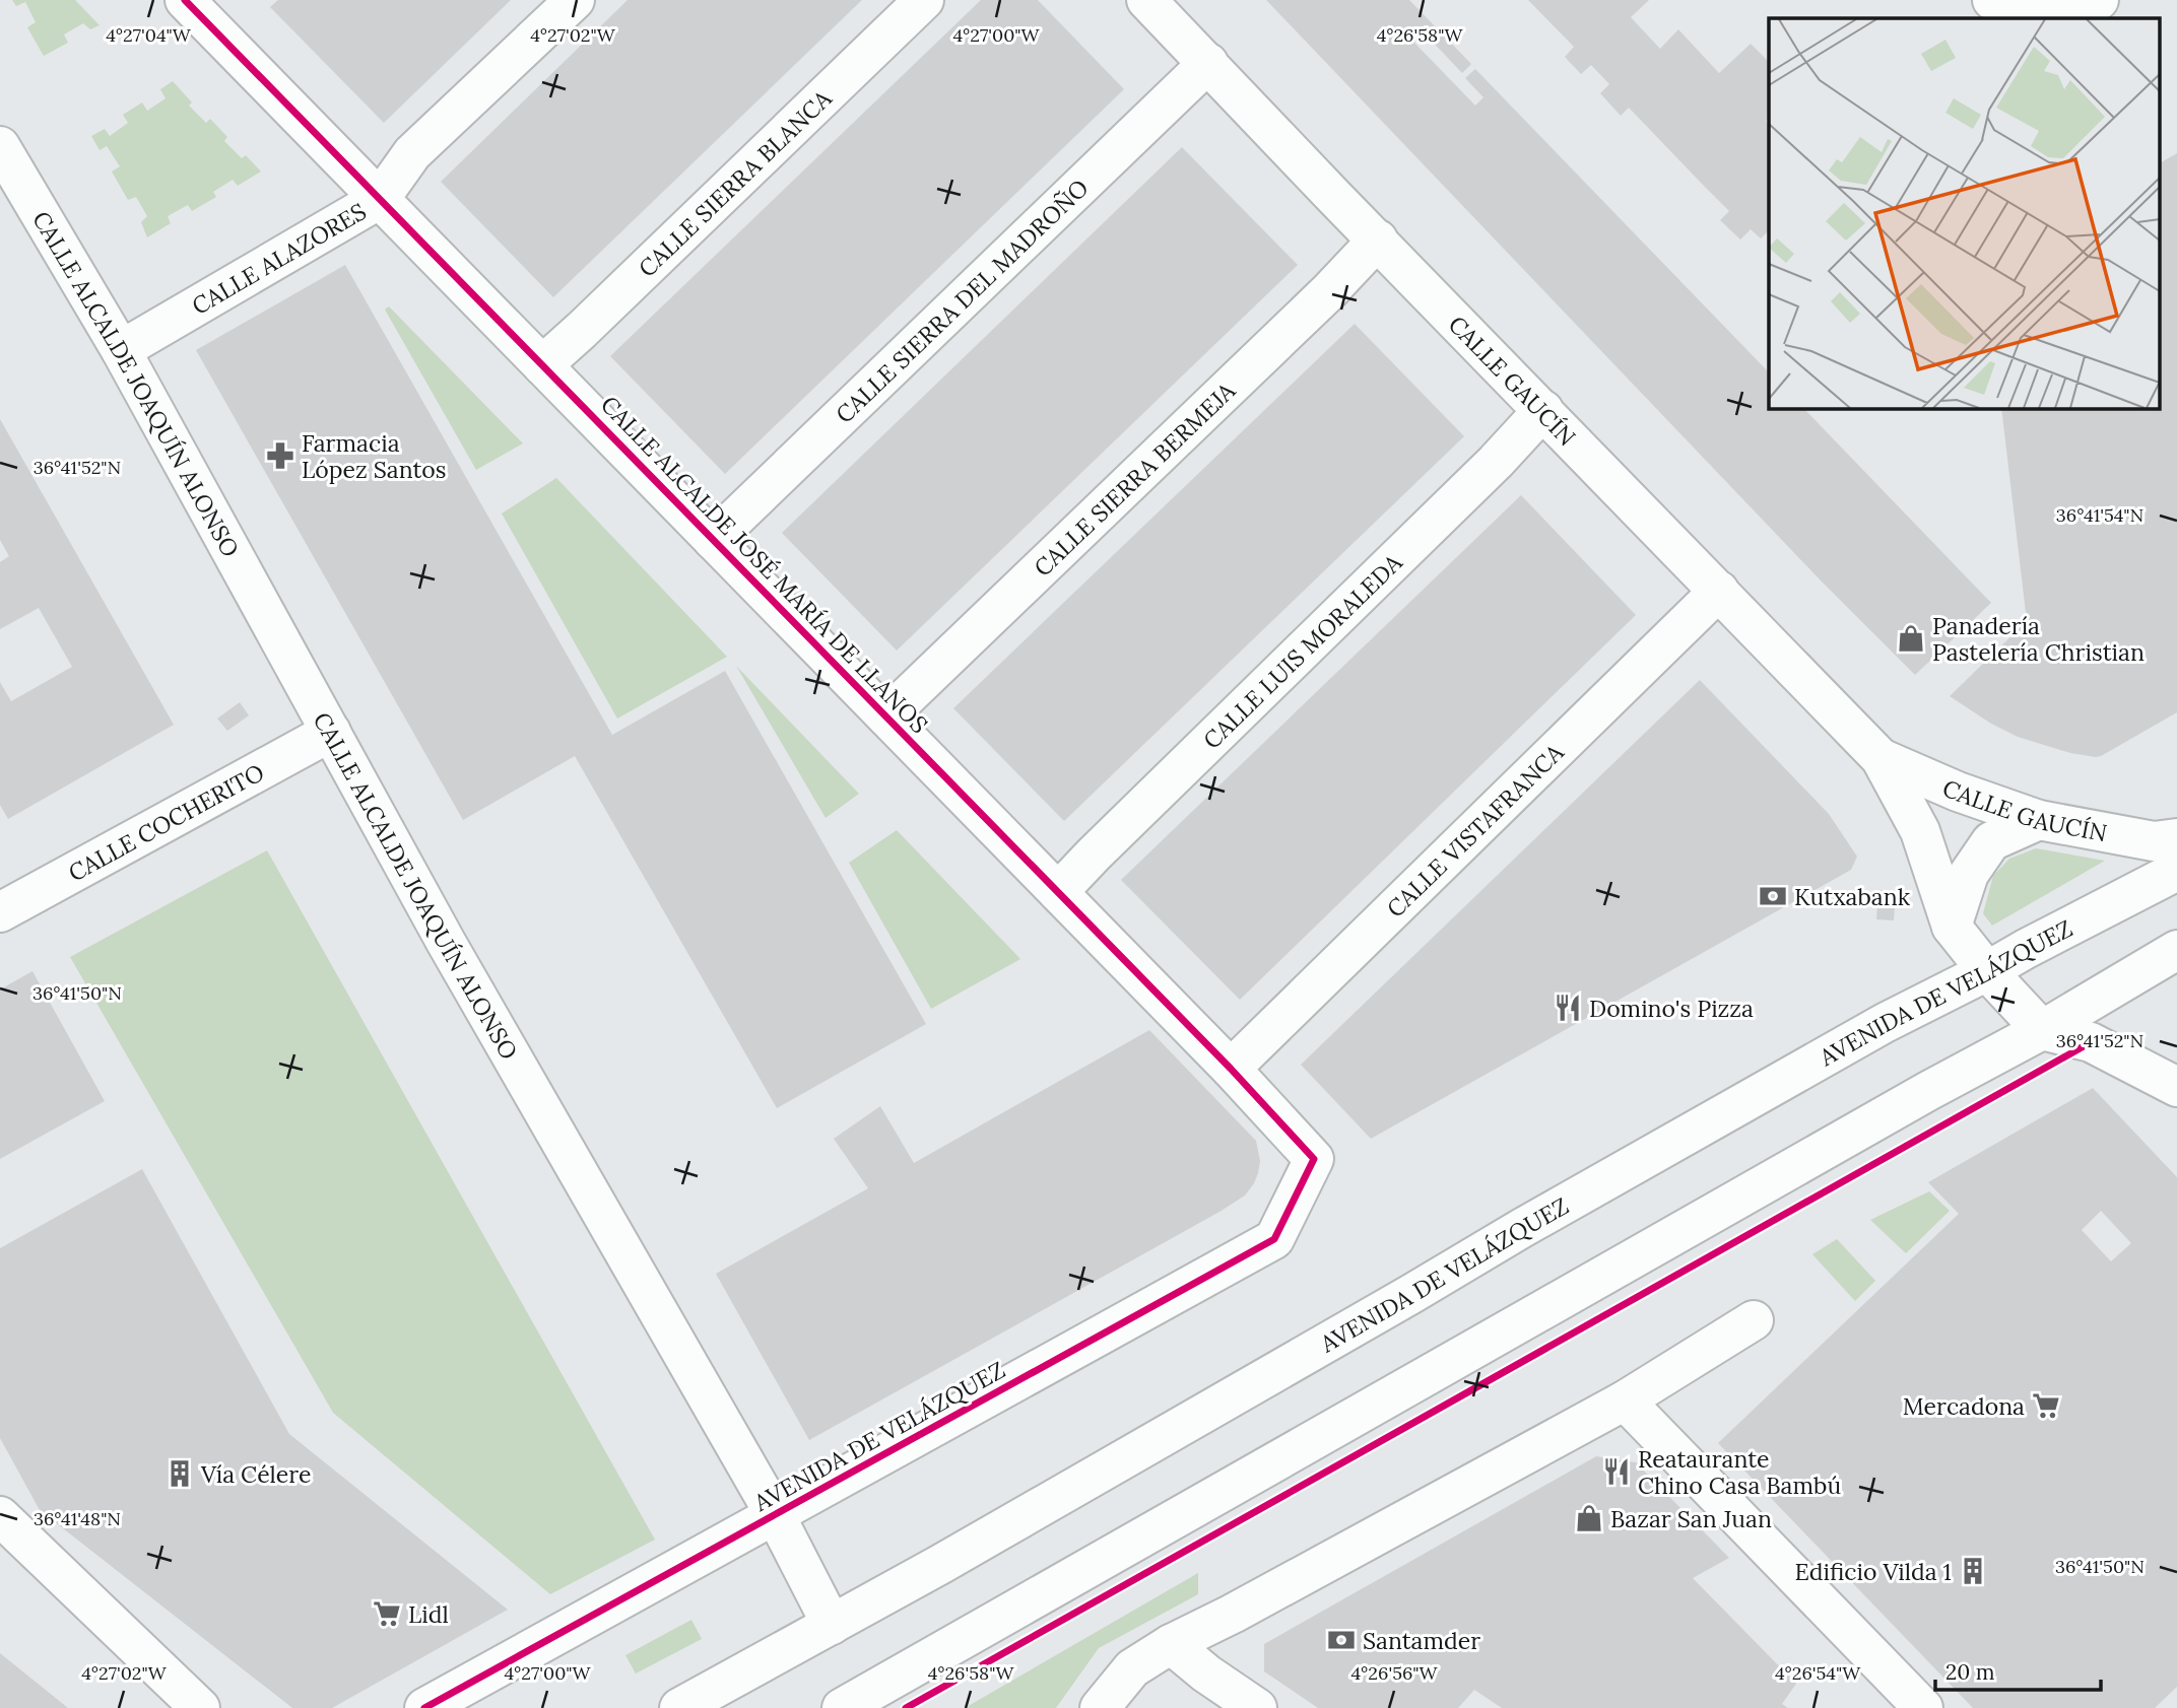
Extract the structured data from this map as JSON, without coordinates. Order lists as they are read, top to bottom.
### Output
{
  "streets": {
    "street": [
      "CALLE SIERRA BLANCA",
      "CALLE ALAZORES",
      "CALLE SIERRA DEL MADROÑO",
      "CALLE GAUCÍN",
      "CALLE ALCALDE JOAQUÍN ALONSO",
      "CALLE SIERRA BERMEJA",
      "CALLE ALCALDE JOSÉ MARÍA DE LLANOS",
      "CALLE LUIS MORALEDA",
      "CALLE COCHERITO",
      "CALLE VISTAFRANCA",
      "AVENIDA DE VELÁZQUEZ"
    ]
  },
  "crossings": [
    ["CALLE SIERRA BLANCA", "CALLE ALCALDE JOSÉ MARÍA DE LLANOS"],
    ["CALLE ALAZORES", "CALLE ALCALDE JOAQUÍN ALONSO"],
    ["CALLE ALAZORES", "CALLE ALCALDE JOSÉ MARÍA DE LLANOS"],
    ["CALLE SIERRA DEL MADROÑO", "CALLE GAUCÍN"],
    ["CALLE SIERRA DEL MADROÑO", "CALLE ALCALDE JOSÉ MARÍA DE LLANOS"],
    ["CALLE GAUCÍN", "CALLE SIERRA BERMEJA"],
    ["CALLE GAUCÍN", "CALLE LUIS MORALEDA"],
    ["CALLE GAUCÍN", "CALLE VISTAFRANCA"],
    ["CALLE GAUCÍN", "AVENIDA DE VELÁZQUEZ"],
    ["CALLE ALCALDE JOAQUÍN ALONSO", "CALLE COCHERITO"],
    ["CALLE ALCALDE JOAQUÍN ALONSO", "AVENIDA DE VELÁZQUEZ"],
    ["CALLE SIERRA BERMEJA", "CALLE ALCALDE JOSÉ MARÍA DE LLANOS"],
    ["CALLE ALCALDE JOSÉ MARÍA DE LLANOS", "CALLE LUIS MORALEDA"],
    ["CALLE ALCALDE JOSÉ MARÍA DE LLANOS", "CALLE VISTAFRANCA"],
    ["CALLE ALCALDE JOSÉ MARÍA DE LLANOS", "AVENIDA DE VELÁZQUEZ"]
  ],
  "places": {
    "pharmacy": ["Farmacia López Santos"],
    "shop": ["Panadería Pastelería Christian", "Bazar San Juan"],
    "bank": ["Kutxabank", "Santamder"],
    "restaurant": ["Domino's Pizza", "Reataurante Chino Casa Bambú"],
    "supermarket": ["Mercadona", "Lidl"],
    "building": ["Vía Célere", "Edificio Vilda 1"]
  },
  "scale_bar": "20 m",
  "coordinates": [
    "4°27'04\"W",
    "4°27'02\"W",
    "4°27'00\"W",
    "4°26'58\"W",
    "36°41'52\"N",
    "36°41'54\"N",
    "36°41'50\"N",
    "36°41'48\"N",
    "4°26'56\"W",
    "4°26'54\"W"
  ]
}
